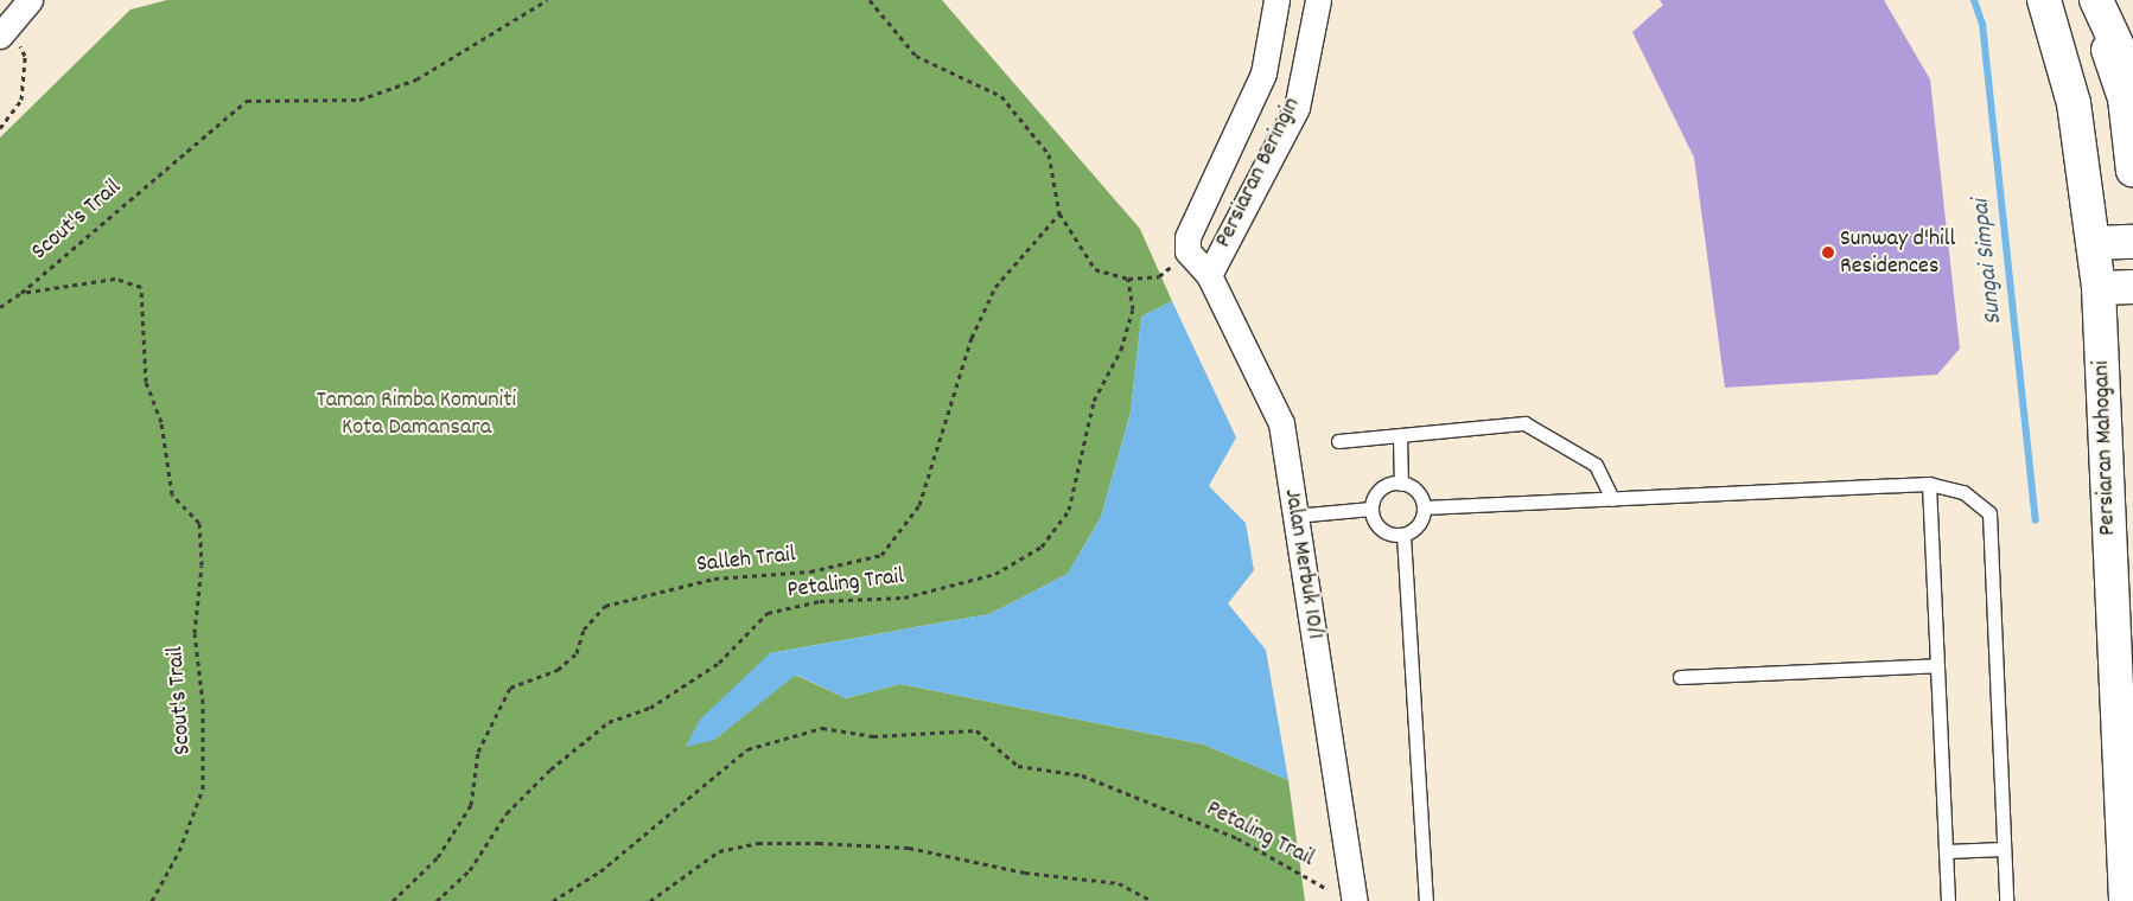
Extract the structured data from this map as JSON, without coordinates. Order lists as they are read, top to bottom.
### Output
{
  "streets": {
    "main road": ["Persiaran Mahogani"],
    "street": ["Persiaran Beringin", "Jalan Merbuk 10/1"],
    "path": ["Scout's Trail", "Salleh Trail", "Petaling Trail"]
  },
  "crossings": [
    ["Persiaran Beringin", "Jalan Merbuk 10/1"],
    ["Jalan Merbuk 10/1", "Petaling Trail"]
  ],
  "water": ["Sungai Simpai"],
  "parks": ["Taman Rimba Komuniti Kota Damansara"],
  "places": ["Sunway d'hill Residences"]
}
